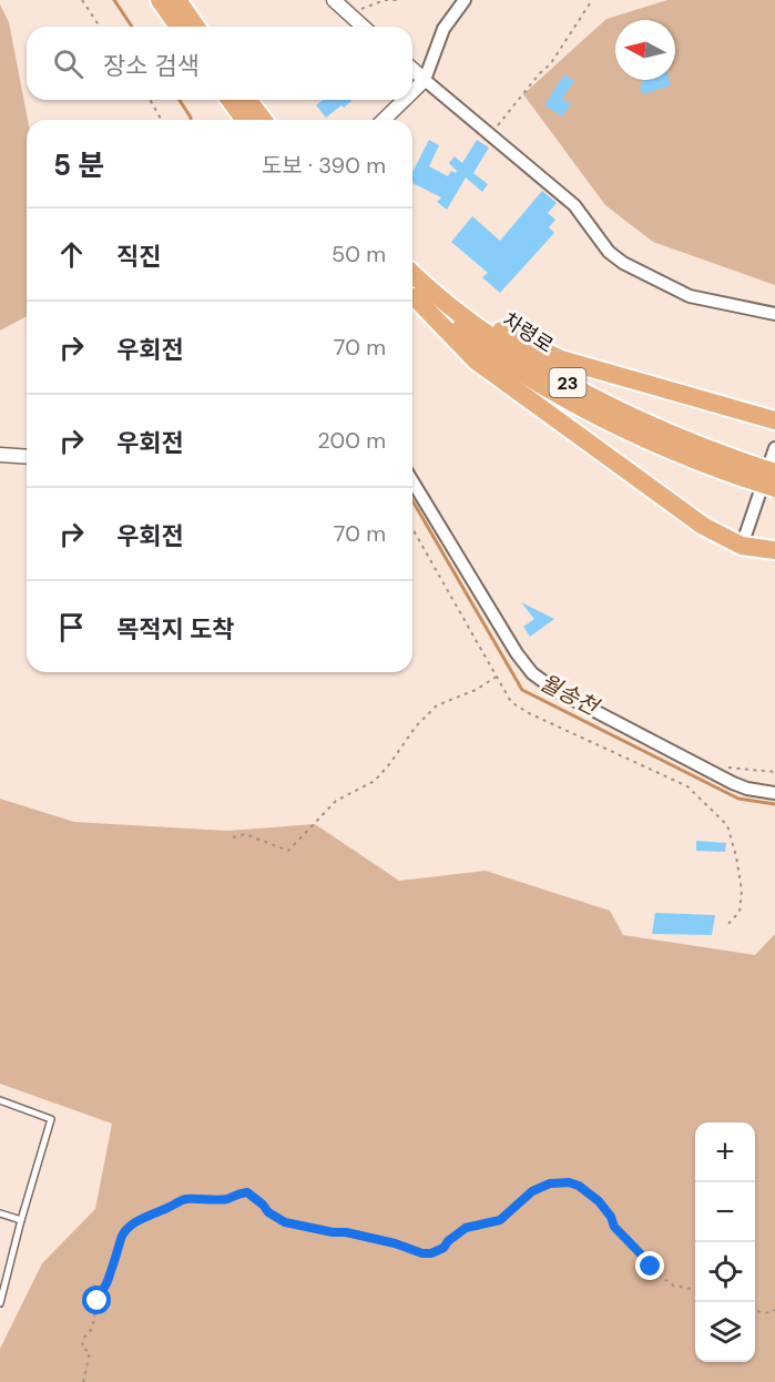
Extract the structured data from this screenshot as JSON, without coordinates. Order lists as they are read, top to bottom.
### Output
{
  "streets": {
    "highway": ["차령로", "23"]
  },
  "crossings": [
    ["차령로", "23"]
  ],
  "water": ["월송천"],
  "north": "left",
  "page": {
    "search": "장소 검색",
    "heading": ["5 분", "도보 · 390 m"],
    "list": [
      ["직진", "50 m"],
      ["우회전", "70 m"],
      ["우회전", "200 m"],
      ["우회전", "70 m"],
      "목적지 도착"
    ],
    "map_buttons": ["+", "−"]
  }
}
